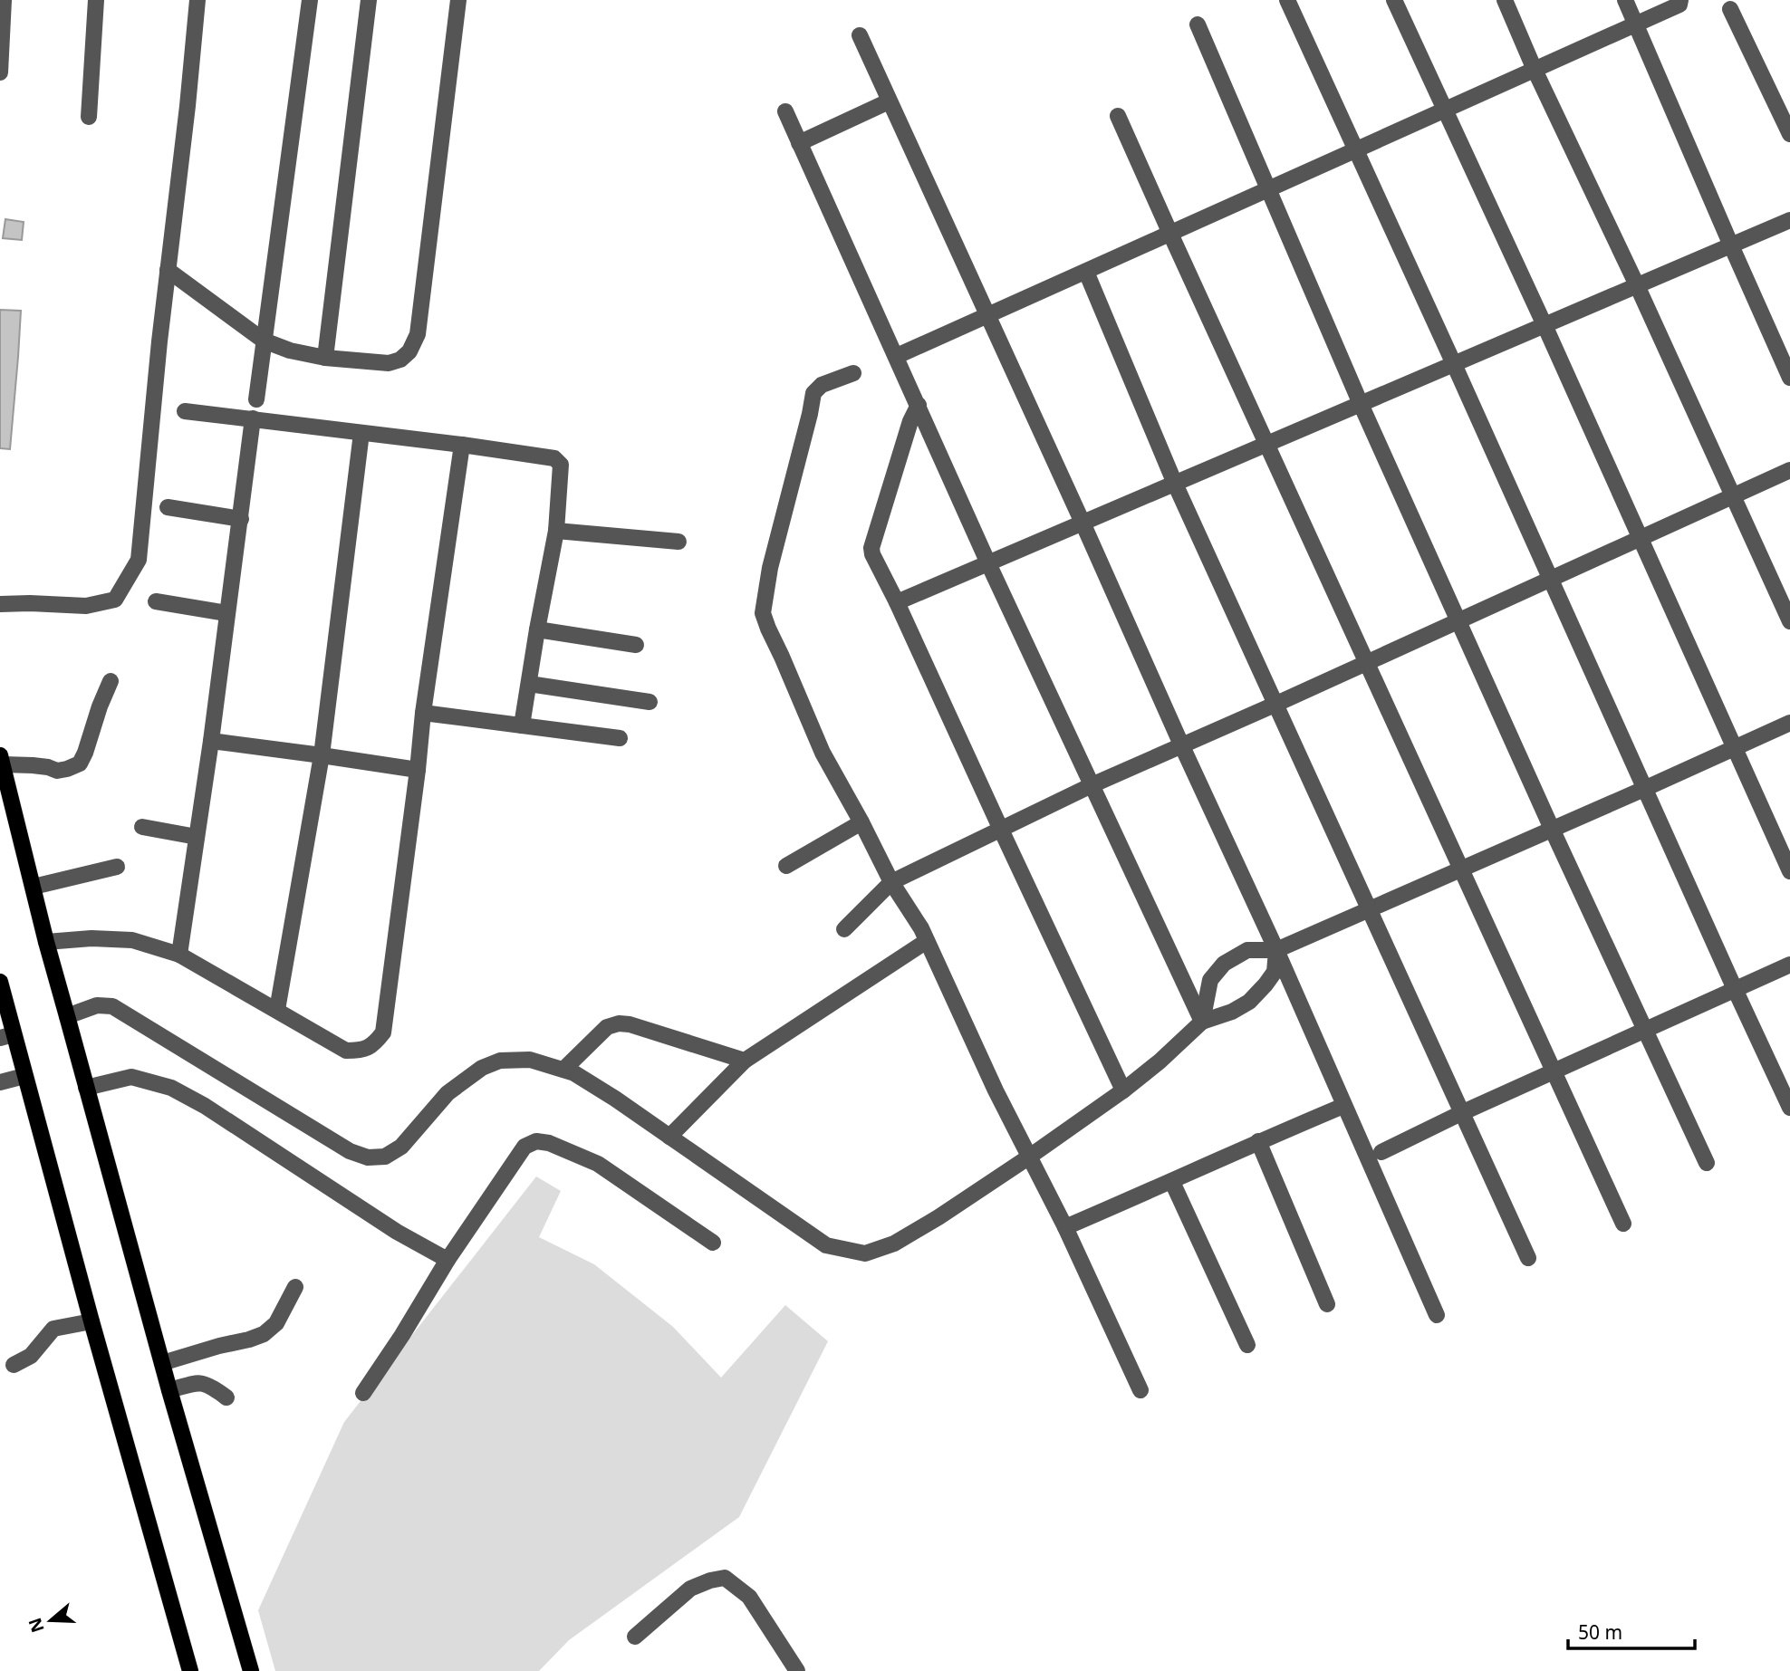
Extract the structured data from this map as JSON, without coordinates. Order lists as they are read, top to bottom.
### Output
{
  "scale_bar": "50 m",
  "north": "left"
}
